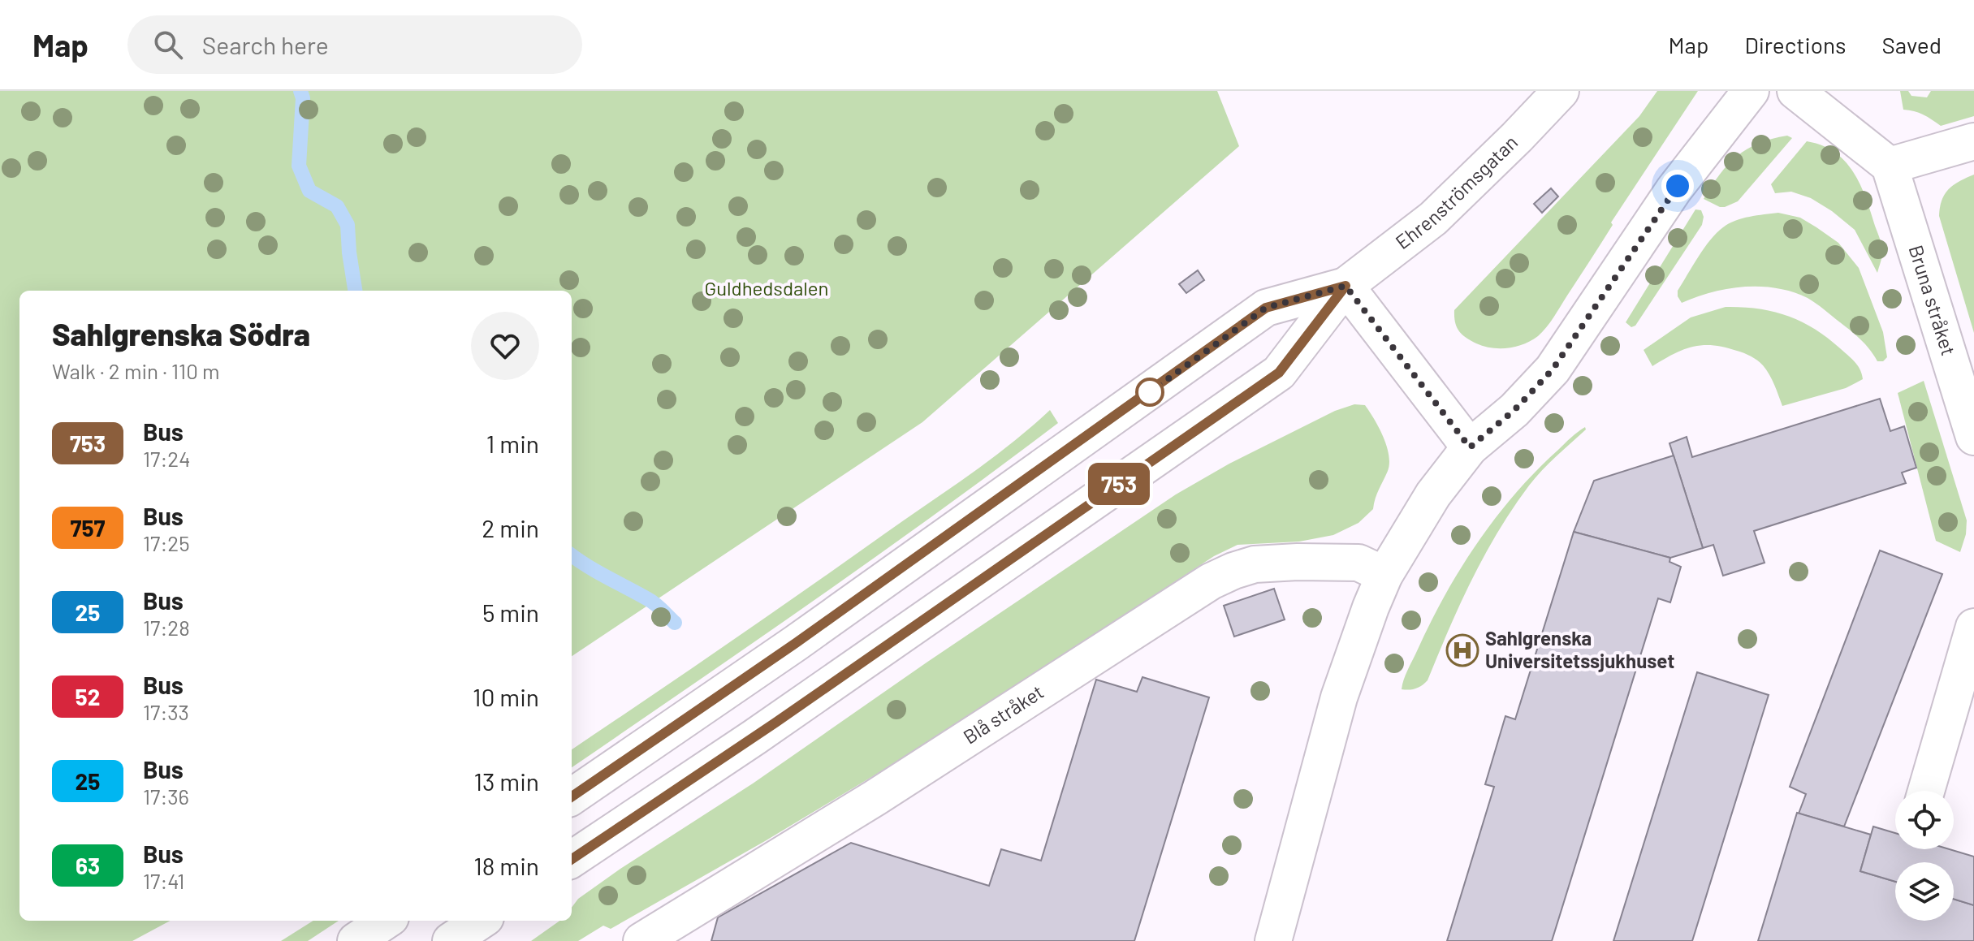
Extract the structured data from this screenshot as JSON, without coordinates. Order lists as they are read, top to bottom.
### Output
{
  "streets": {
    "street": ["Ehrenströmsgatan", "Bruna stråket", "Blå stråket"]
  },
  "parks": ["Guldhedsdalen"],
  "places": {
    "hospital": ["Sahlgrenska Universitetssjukhuset"]
  },
  "lines": ["bus line 753"],
  "page": {
    "header": "Map",
    "search": "Search here",
    "nav": ["Map", "Directions", "Saved"],
    "on_map": "753",
    "heading": ["Sahlgrenska Södra", "Walk · 2 min · 110 m"],
    "list": [
      {
        "mark": "753",
        "name": "Bus",
        "note": "17:24",
        "value": "1 min"
      },
      {
        "mark": "757",
        "name": "Bus",
        "note": "17:25",
        "value": "2 min"
      },
      {
        "mark": "25",
        "name": "Bus",
        "note": "17:28",
        "value": "5 min"
      },
      {
        "mark": "52",
        "name": "Bus",
        "note": "17:33",
        "value": "10 min"
      },
      {
        "mark": "25",
        "name": "Bus",
        "note": "17:36",
        "value": "13 min"
      },
      {
        "mark": "63",
        "name": "Bus",
        "note": "17:41",
        "value": "18 min"
      }
    ]
  }
}
